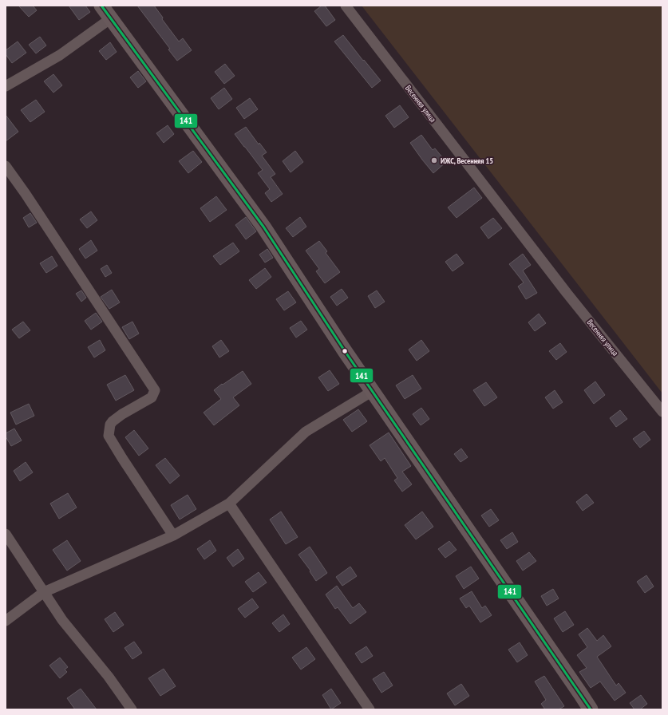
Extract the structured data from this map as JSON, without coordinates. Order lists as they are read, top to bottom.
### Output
{
  "streets": {
    "street": ["Весенняя улица"]
  },
  "places": ["ИЖС, Весенняя 15"],
  "lines": ["transit line 141"]
}
